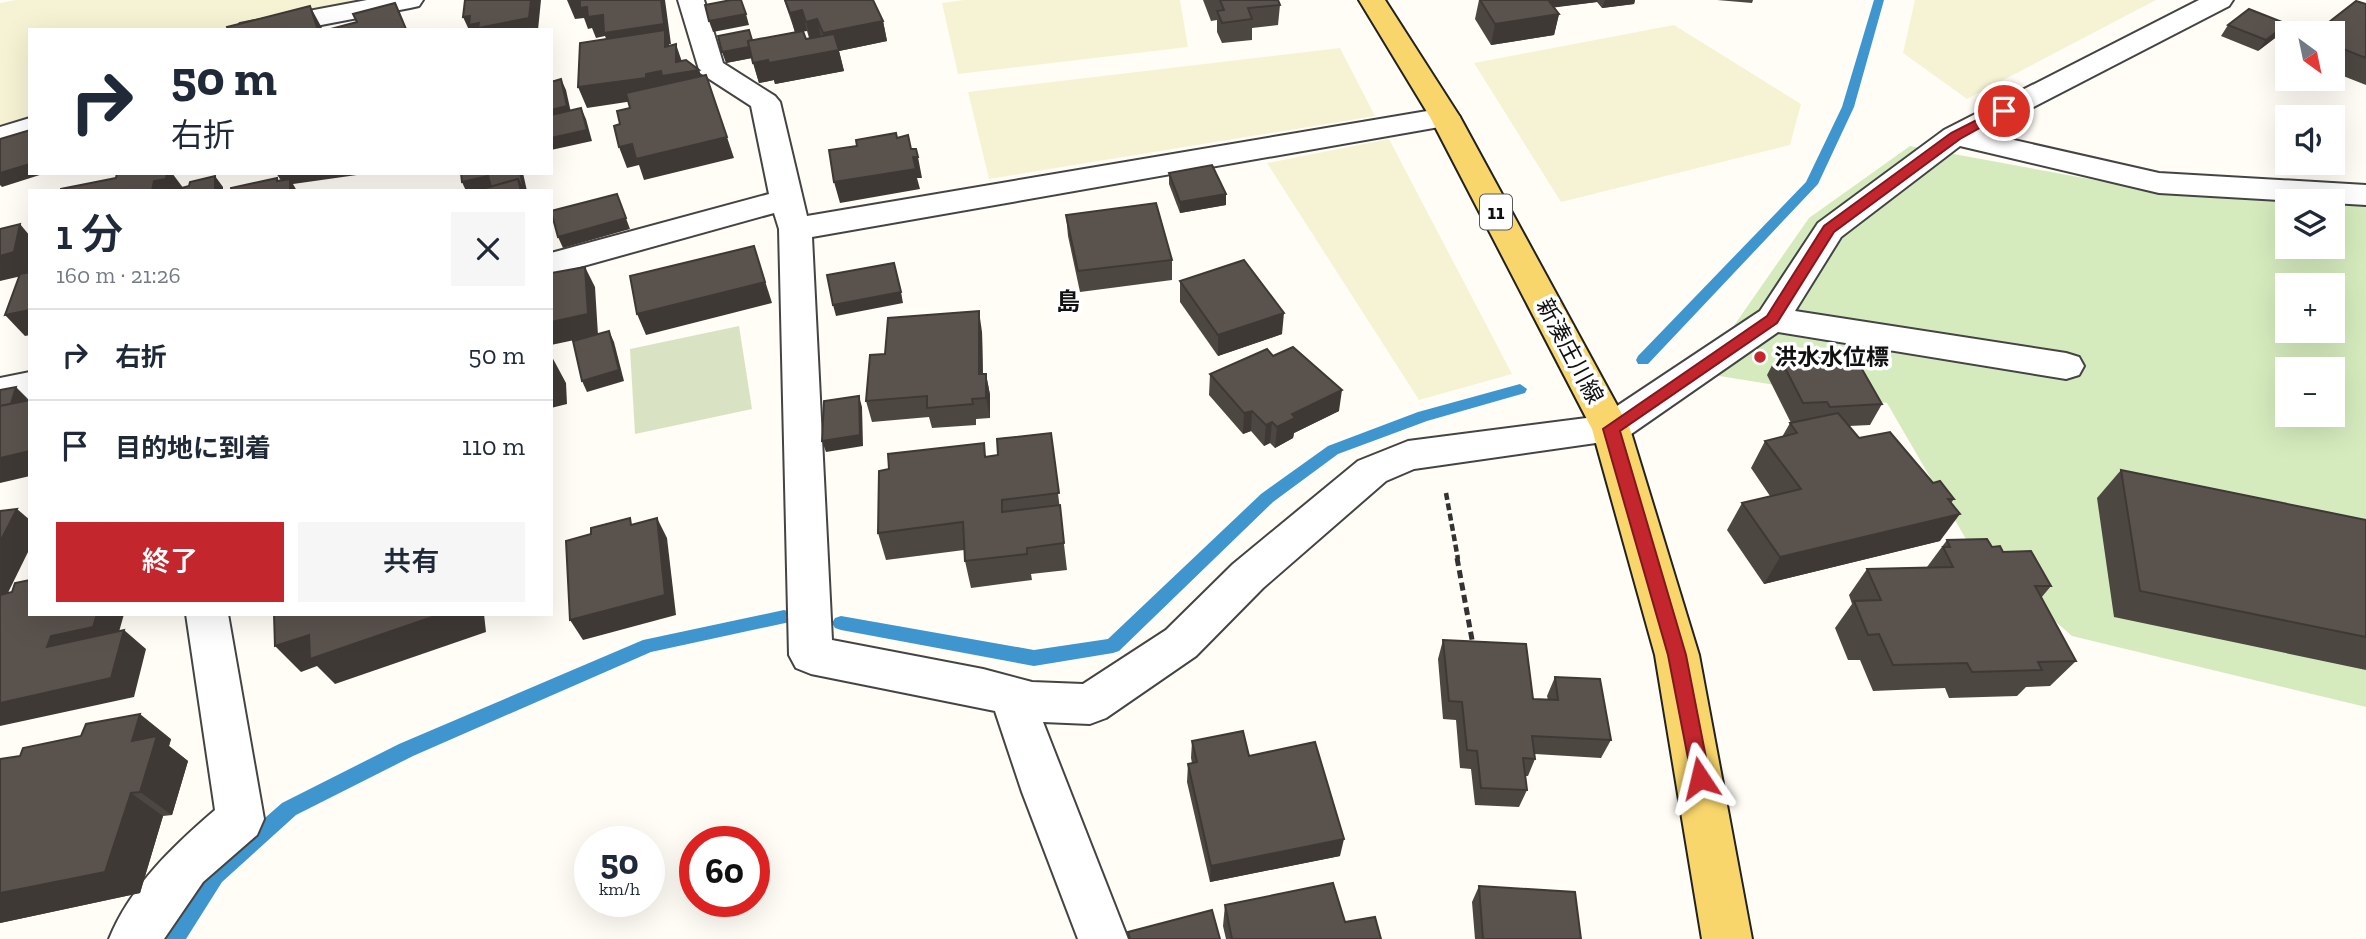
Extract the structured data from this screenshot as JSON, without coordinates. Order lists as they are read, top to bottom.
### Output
{
  "streets": {
    "main road": ["11", "新湊庄川線"]
  },
  "districts": ["島"],
  "places": ["洪水水位標"],
  "north": "bottom right",
  "page": {
    "map_buttons": ["+", "−"],
    "turn": ["50 m", "右折"],
    "heading": ["1 分", "160 m · 21:26"],
    "list": [
      {
        "name": "右折",
        "value": "50 m"
      },
      {
        "name": "目的地に到着",
        "value": "110 m"
      }
    ],
    "buttons": ["終了", "共有"],
    "speed": "50 km/h",
    "limit": "60"
  }
}
